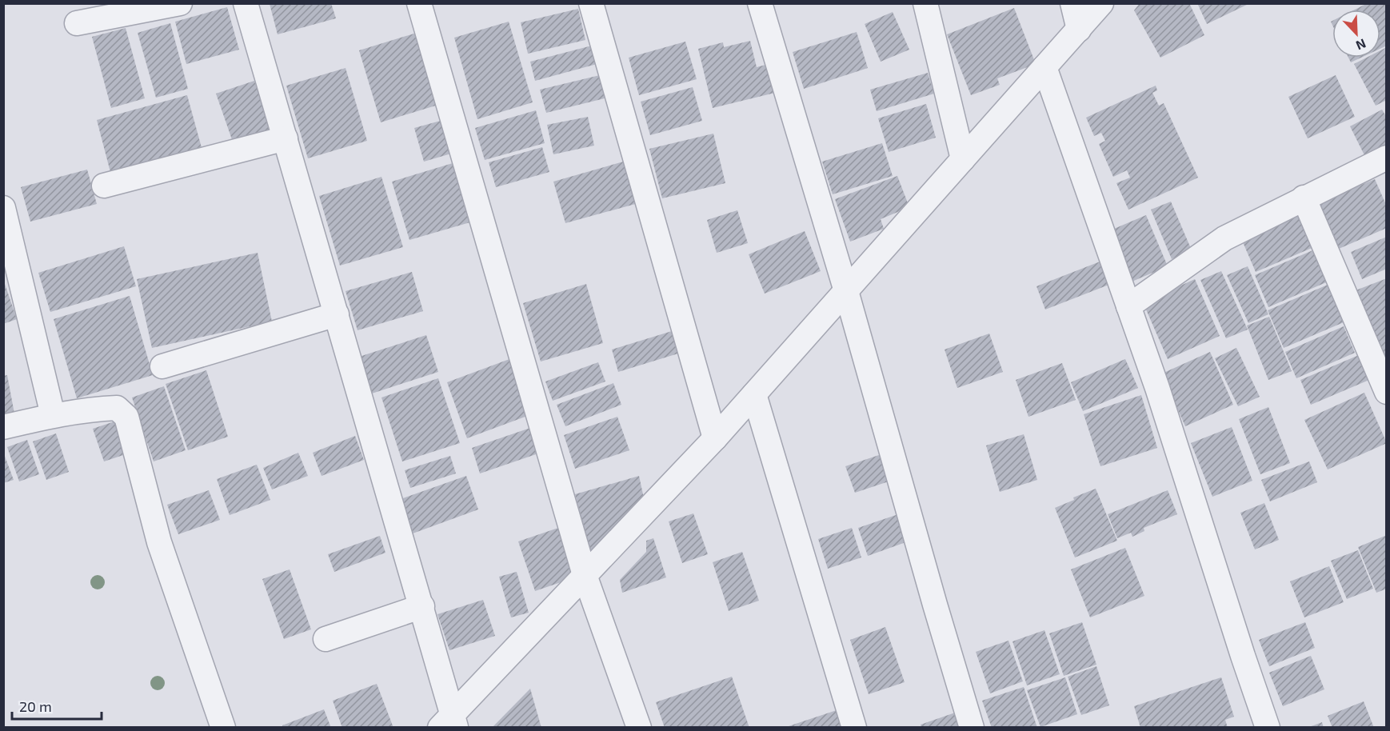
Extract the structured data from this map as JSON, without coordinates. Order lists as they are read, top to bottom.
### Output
{
  "scale_bar": "20 m",
  "north": "bottom right"
}
